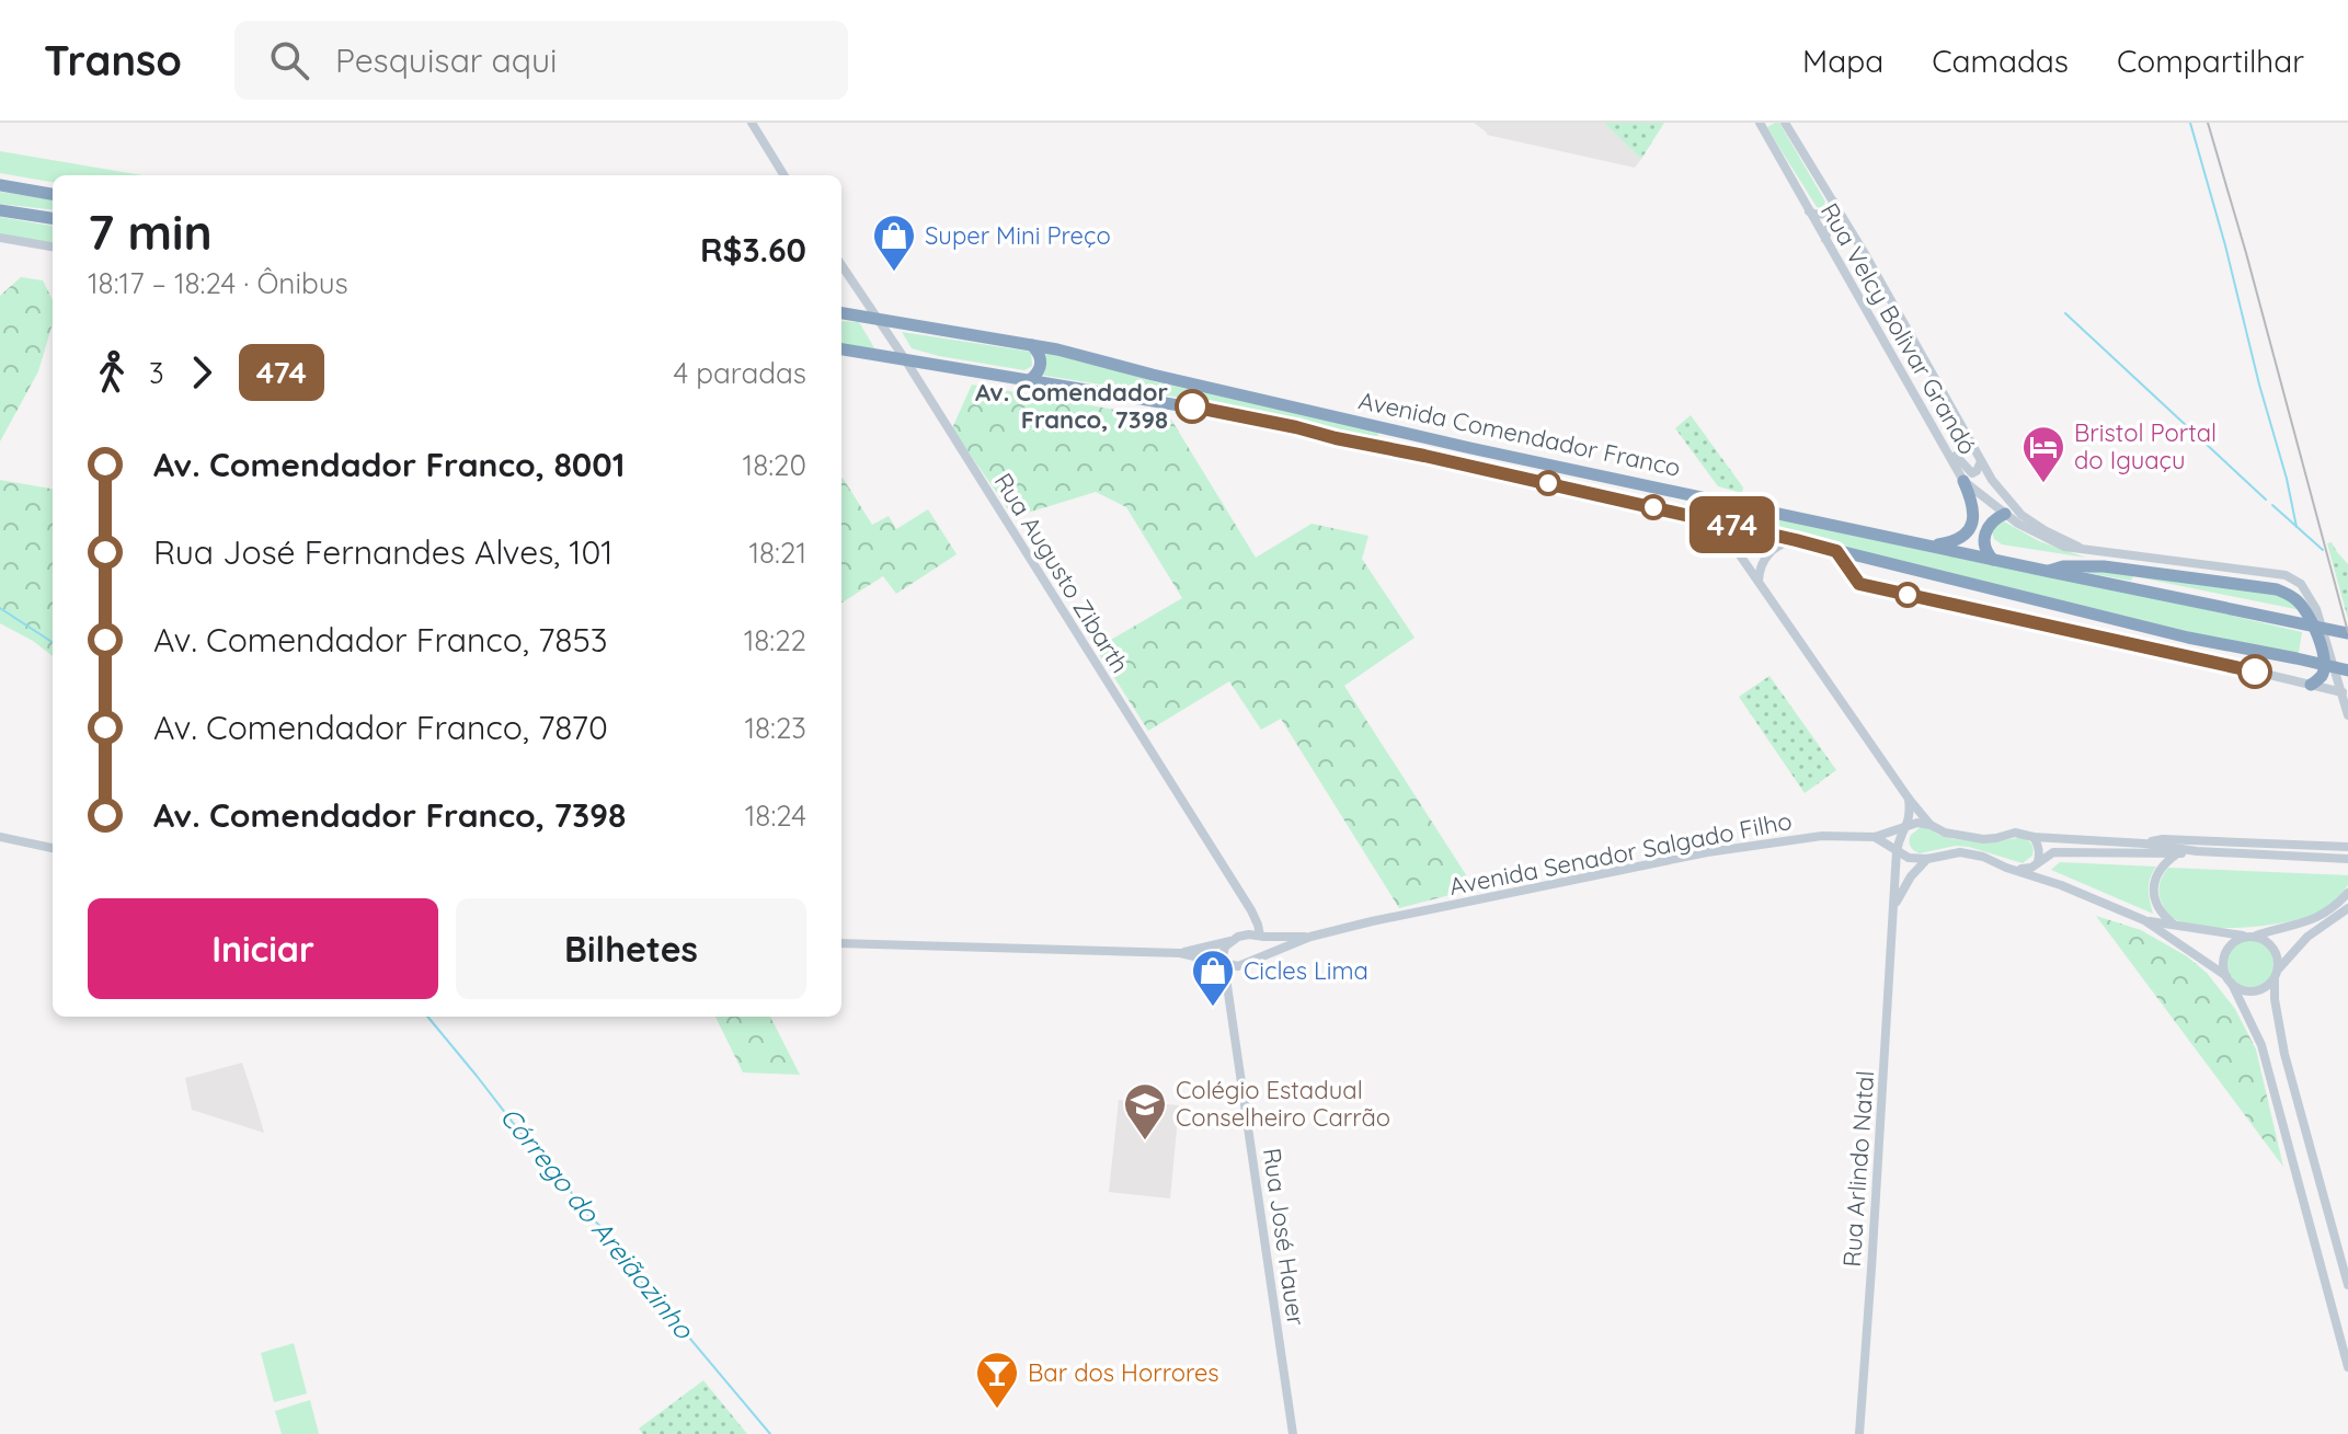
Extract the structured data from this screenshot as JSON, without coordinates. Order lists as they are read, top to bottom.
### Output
{
  "streets": {
    "highway": ["Avenida Comendador Franco"],
    "main road": [
      "Rua Velcy Bolivar Grandó",
      "Rua Augusto Zibarth",
      "Avenida Senador Salgado Filho",
      "Rua Arlindo Natal",
      "Rua José Hauer"
    ]
  },
  "crossings": [
    ["Rua Velcy Bolivar Grandó", "Avenida Comendador Franco"],
    ["Avenida Comendador Franco", "Rua Augusto Zibarth"],
    ["Rua Augusto Zibarth", "Avenida Senador Salgado Filho"]
  ],
  "water": ["Córrego do Areiãozinho"],
  "places": {
    "shop": ["Super Mini Preço", "Cicles Lima"],
    "other": ["Av. Comendador Franco, 7398"],
    "hotel": ["Bristol Portal do Iguaçu"],
    "school or university": ["Colégio Estadual Conselheiro Carrão"],
    "bar": ["Bar dos Horrores"]
  },
  "lines": ["bus line 474"],
  "page": {
    "header": "Transo",
    "search": "Pesquisar aqui",
    "nav": ["Mapa", "Camadas", "Compartilhar"],
    "on_map": "474",
    "heading": ["7 min", "18:17 – 18:24 · Ônibus", "R$3.60"],
    "legs": ["3", "474", "4 paradas"],
    "list": [
      {
        "name": "Av. Comendador Franco, 8001",
        "value": "18:20"
      },
      {
        "name": "Rua José Fernandes Alves, 101",
        "value": "18:21"
      },
      {
        "name": "Av. Comendador Franco, 7853",
        "value": "18:22"
      },
      {
        "name": "Av. Comendador Franco, 7870",
        "value": "18:23"
      },
      {
        "name": "Av. Comendador Franco, 7398",
        "value": "18:24"
      }
    ],
    "buttons": ["Iniciar", "Bilhetes"]
  }
}
